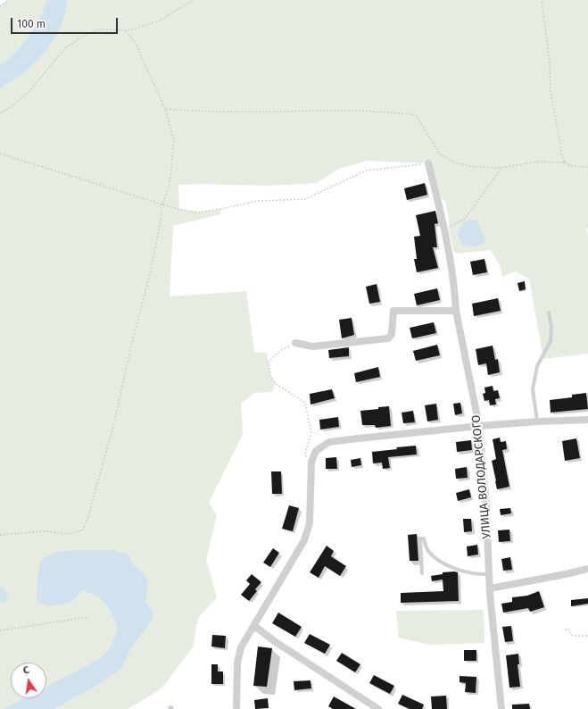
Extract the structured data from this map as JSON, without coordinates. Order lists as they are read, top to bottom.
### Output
{
  "streets": {
    "street": ["УЛИЦА ВОЛОДАРСКОГО"]
  },
  "scale_bar": "100 m",
  "north": "top"
}
